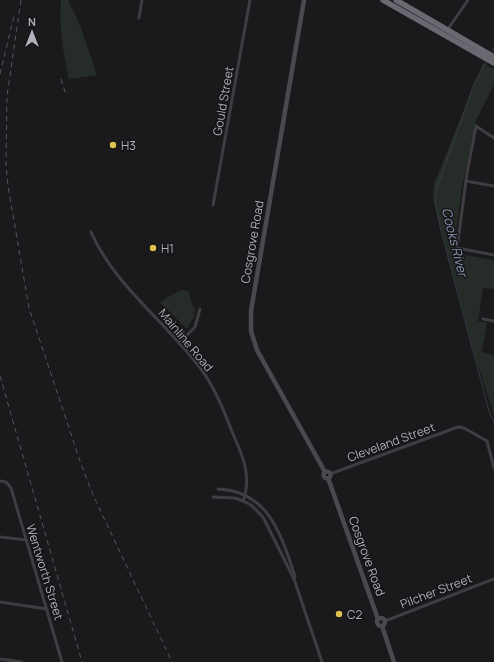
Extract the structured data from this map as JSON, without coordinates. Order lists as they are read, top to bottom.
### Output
{
  "streets": {
    "main road": ["Cosgrove Road"],
    "street": [
      "Gould Street",
      "Mainline Road",
      "Cleveland Street",
      "Wentworth Street",
      "Pilcher Street"
    ]
  },
  "crossings": [
    ["Cosgrove Road", "Cleveland Street"],
    ["Cosgrove Road", "Pilcher Street"]
  ],
  "water": ["Cooks River"],
  "places": ["H3", "H1", "C2"],
  "north": "top"
}
